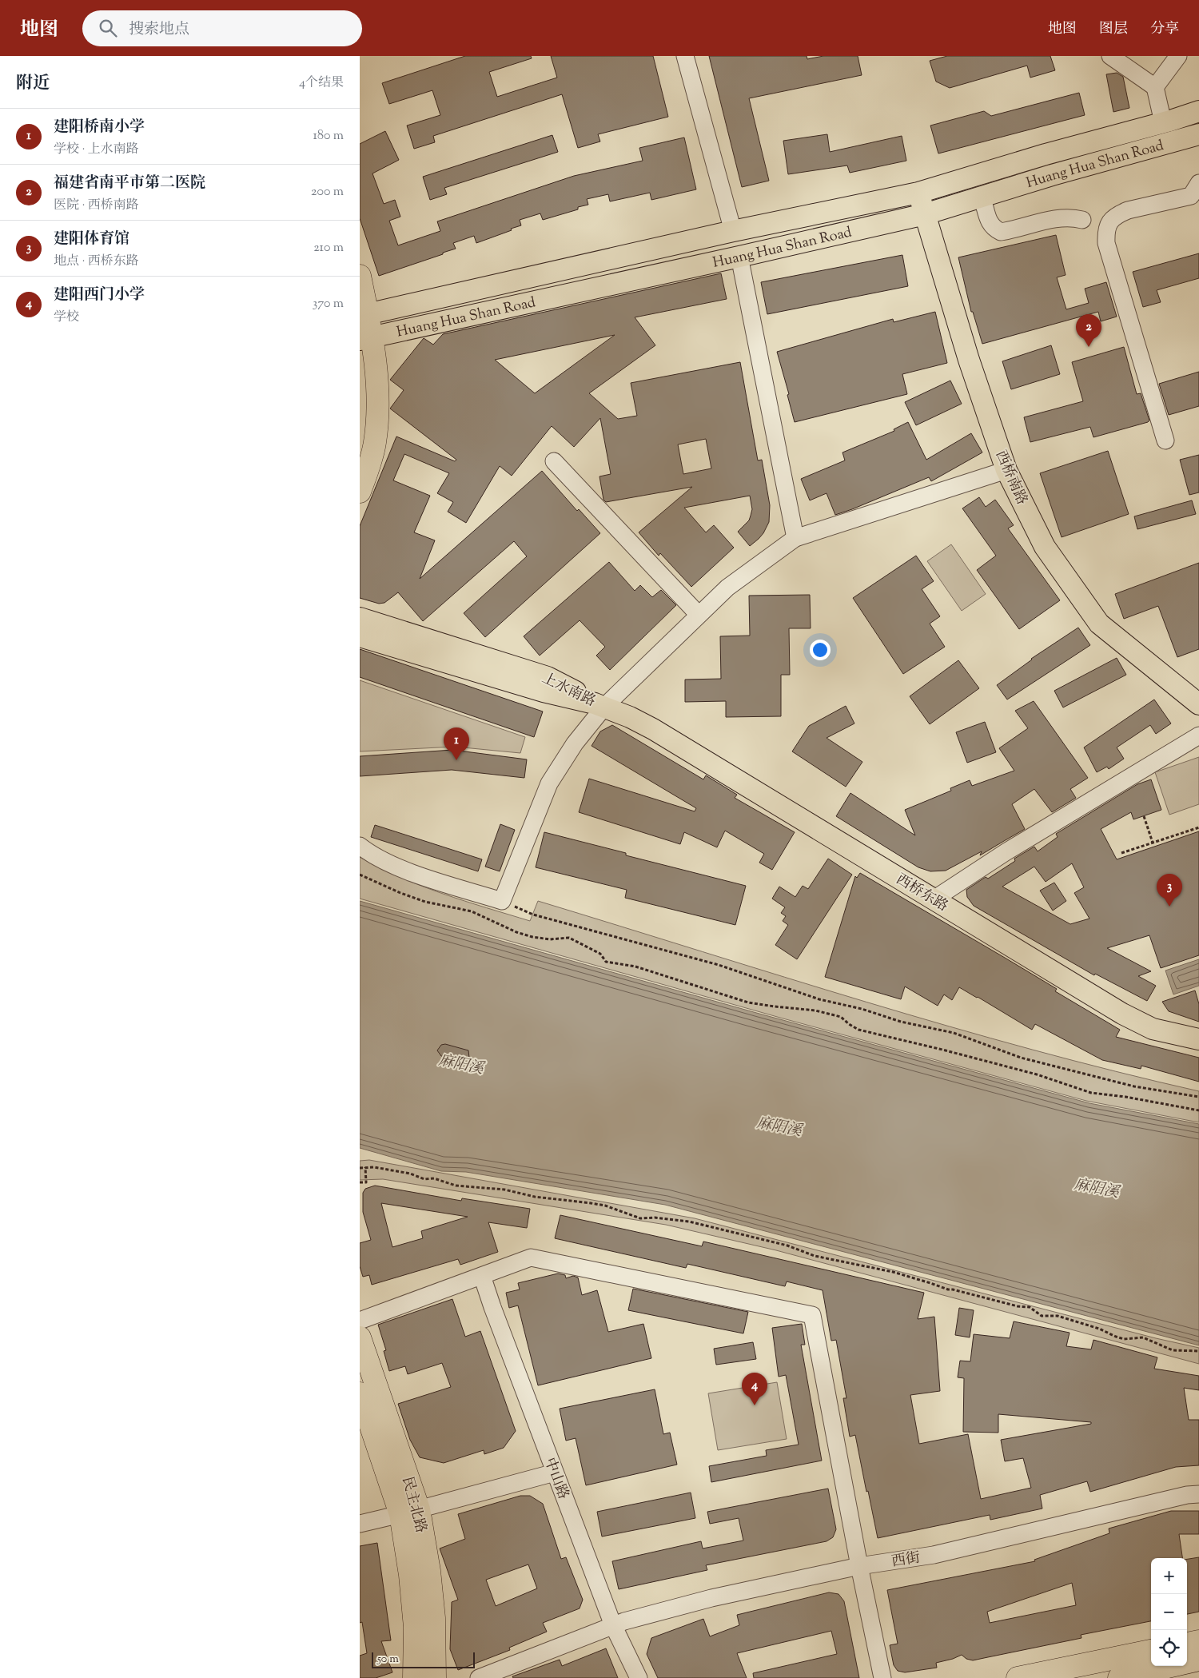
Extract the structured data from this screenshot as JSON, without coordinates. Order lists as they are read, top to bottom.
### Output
{
  "streets": {
    "highway": ["民主北路"],
    "main road": [
      "Huang Hua Shan Road",
      "西桥南路",
      "上水南路",
      "西桥东路"
    ],
    "street": ["中山路", "西街"]
  },
  "crossings": [
    ["Huang Hua Shan Road", "西桥南路"],
    ["上水南路", "西桥东路"],
    ["中山路", "西街"]
  ],
  "water": ["麻阳溪"],
  "scale_bar": "50 m",
  "page": {
    "header": "地图",
    "search": "搜索地点",
    "nav": ["地图", "图层", "分享"],
    "heading": ["附近", "4个结果"],
    "list": [
      {
        "mark": "1",
        "name": "建阳桥南小学",
        "note": "学校 · 上水南路",
        "value": "180 m"
      },
      {
        "mark": "2",
        "name": "福建省南平市第二医院",
        "note": "医院 · 西桥南路",
        "value": "200 m"
      },
      {
        "mark": "3",
        "name": "建阳体育馆",
        "note": "地点 · 西桥东路",
        "value": "210 m"
      },
      {
        "mark": "4",
        "name": "建阳西门小学",
        "note": "学校",
        "value": "370 m"
      }
    ],
    "pins": [
      "2",
      "1",
      "3",
      "4"
    ],
    "map_buttons": ["+", "−"],
    "scale": "50 m"
  }
}
